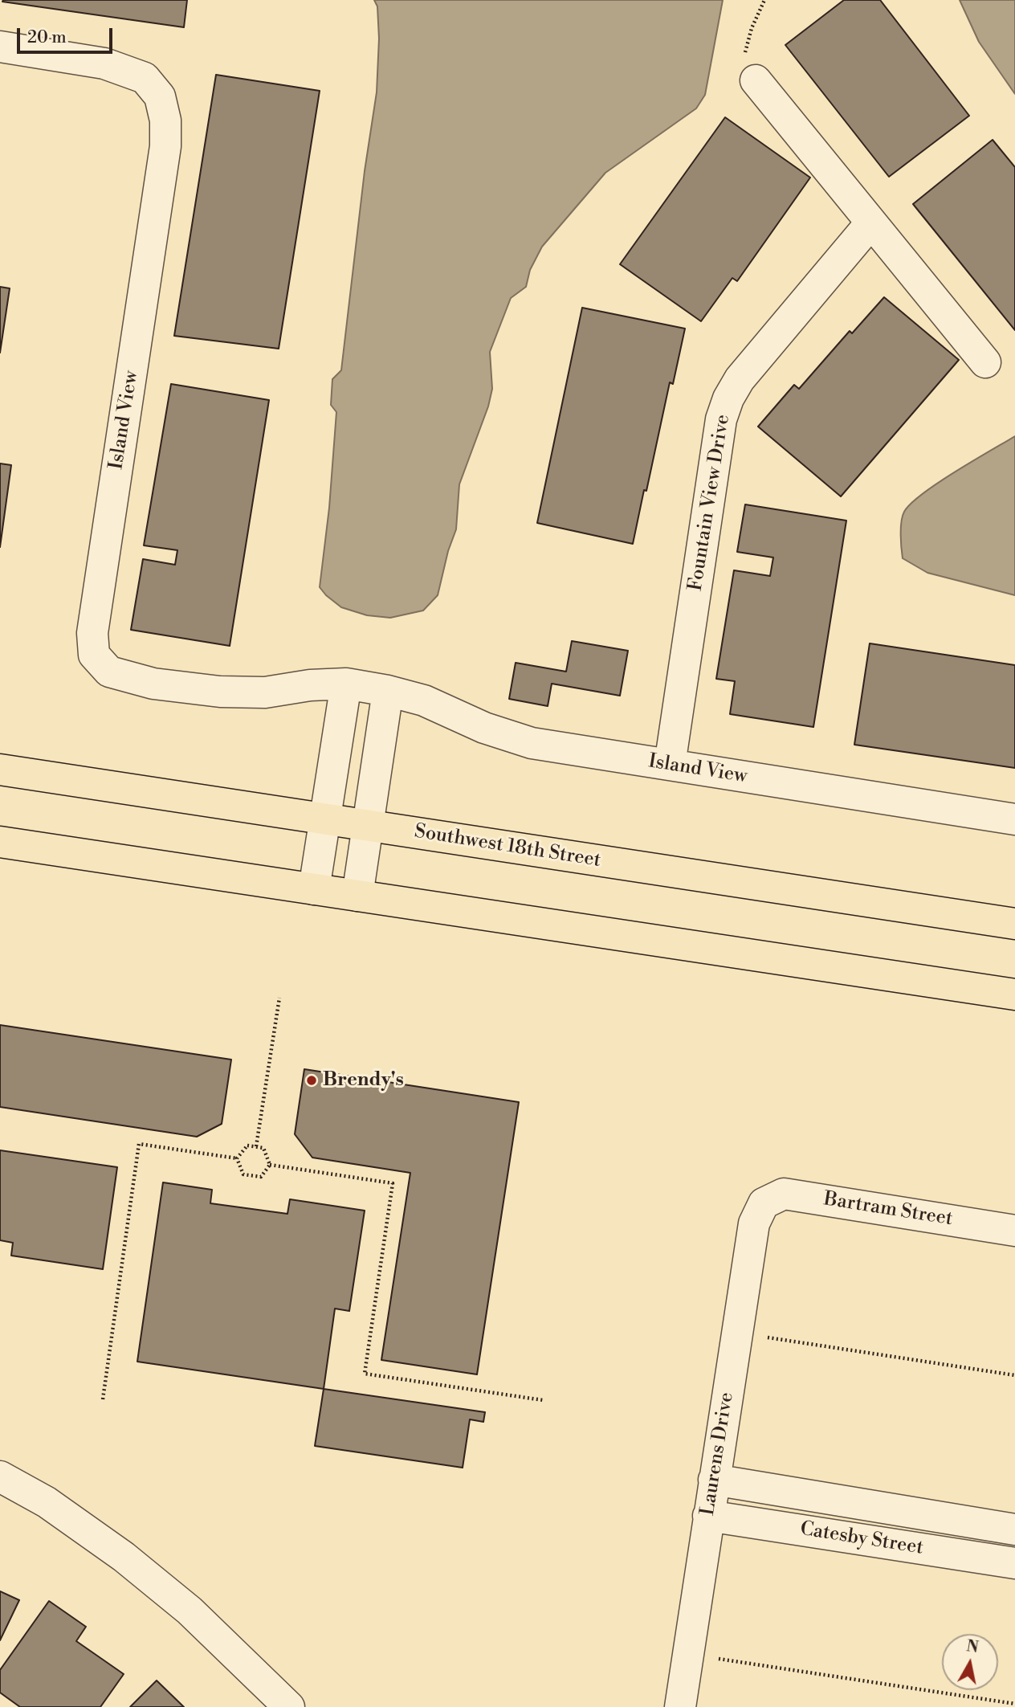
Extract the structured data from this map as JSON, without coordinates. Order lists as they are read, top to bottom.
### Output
{
  "streets": {
    "main road": ["Southwest 18th Street"],
    "street": [
      "Island View",
      "Fountain View Drive",
      "Bartram Street",
      "Laurens Drive",
      "Catesby Street"
    ]
  },
  "crossings": [
    ["Island View", "Fountain View Drive"],
    ["Bartram Street", "Laurens Drive"],
    ["Laurens Drive", "Catesby Street"]
  ],
  "places": ["Brendy's"],
  "scale_bar": "20 m",
  "north": "top"
}
